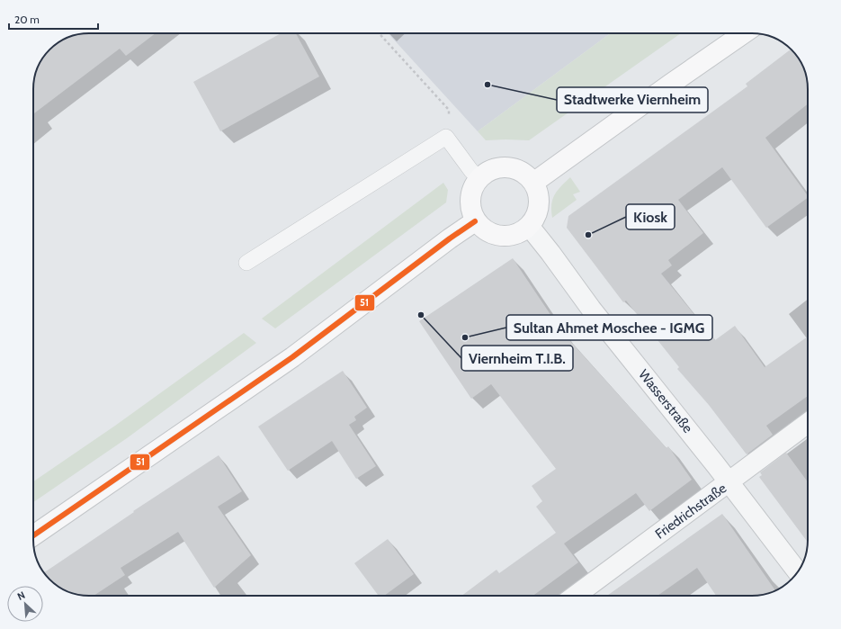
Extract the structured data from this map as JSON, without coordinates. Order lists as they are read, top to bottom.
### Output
{
  "streets": {
    "street": ["Wasserstraße", "Friedrichstraße"]
  },
  "crossings": [
    ["Wasserstraße", "Friedrichstraße"]
  ],
  "places": [
    "Stadtwerke Viernheim",
    "Kiosk",
    "Viernheim T.I.B.",
    "Sultan Ahmet Moschee - IGMG"
  ],
  "lines": ["transit line 51"],
  "scale_bar": "20 m",
  "north": "top left"
}
